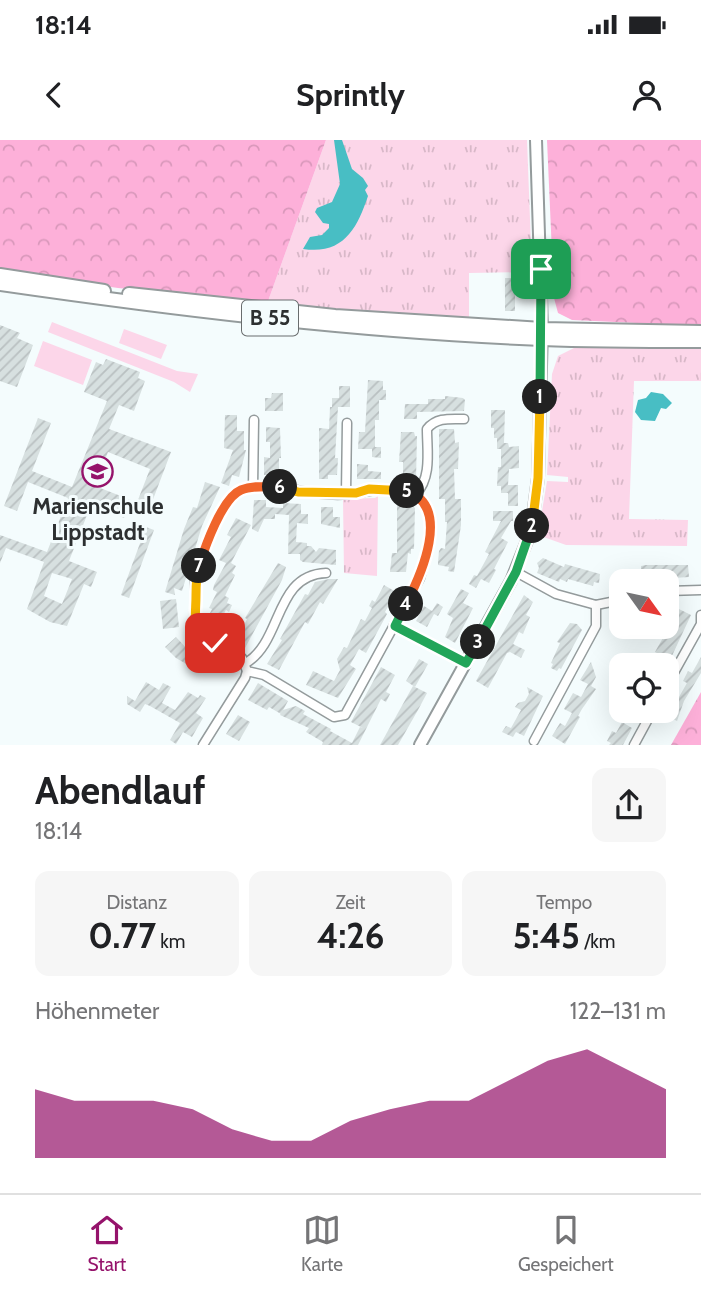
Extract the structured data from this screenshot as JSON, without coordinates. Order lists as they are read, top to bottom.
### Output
{
  "streets": {
    "main road": ["B 55"]
  },
  "places": {
    "school or university": ["Marienschule Lippstadt"]
  },
  "north": "bottom right",
  "page": {
    "status": "18:14",
    "header": "Sprintly",
    "pins": [
      "1",
      "6",
      "5",
      "2",
      "7",
      "4",
      "3"
    ],
    "heading": ["Abendlauf", "18:14"],
    "stats": [
      ["Distanz", "0.77 km"],
      ["Zeit", "4:26"],
      ["Tempo", "5:45 /km"]
    ],
    "chart": ["Höhenmeter", "122–131 m"],
    "tabs": ["Start", "Karte", "Gespeichert"]
  }
}
